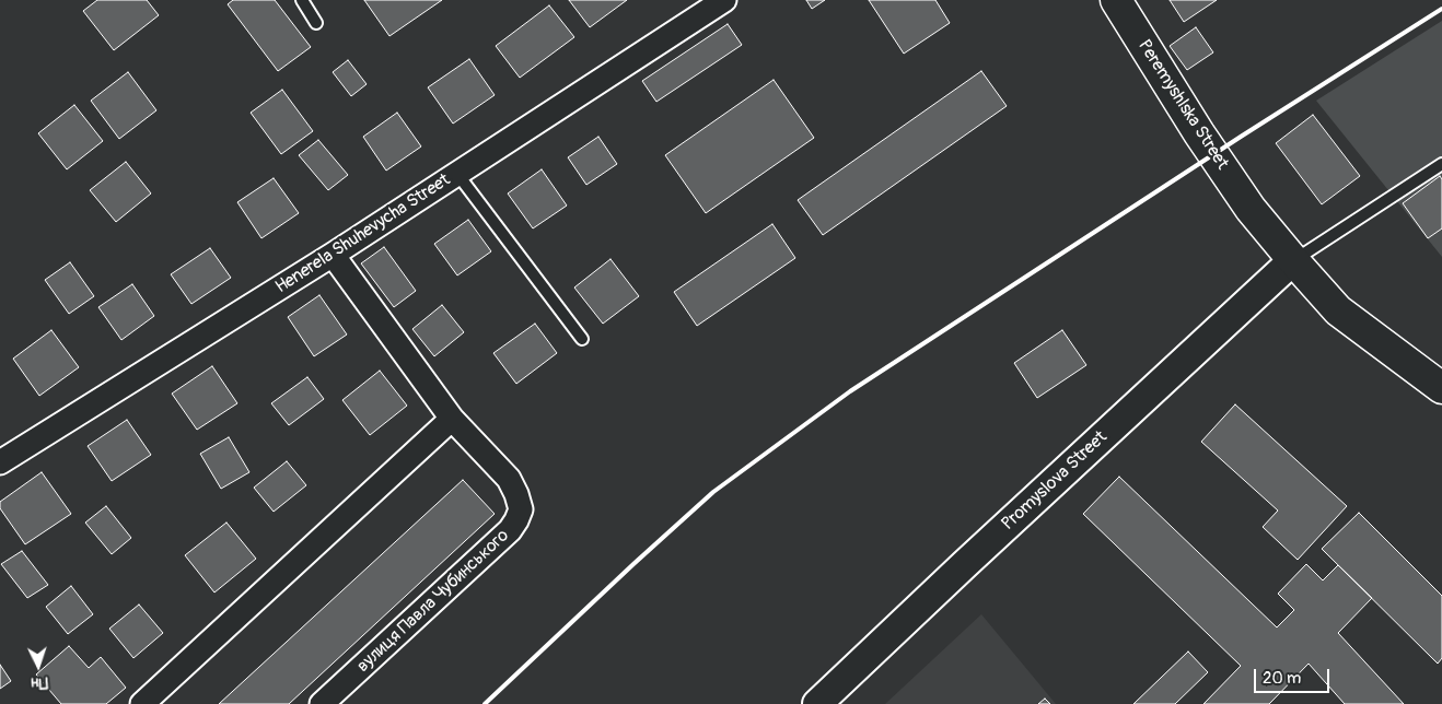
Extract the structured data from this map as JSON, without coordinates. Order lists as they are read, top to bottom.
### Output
{
  "streets": {
    "main road": ["Peremyshlska Street"],
    "street": ["Henerela Shuhevycha Street", "Promyslova Street", "вулиця Павла Чубинського"]
  },
  "crossings": [
    ["Peremyshlska Street", "Promyslova Street"],
    ["Henerela Shuhevycha Street", "вулиця Павла Чубинського"]
  ],
  "scale_bar": "20 m",
  "north": "bottom"
}
